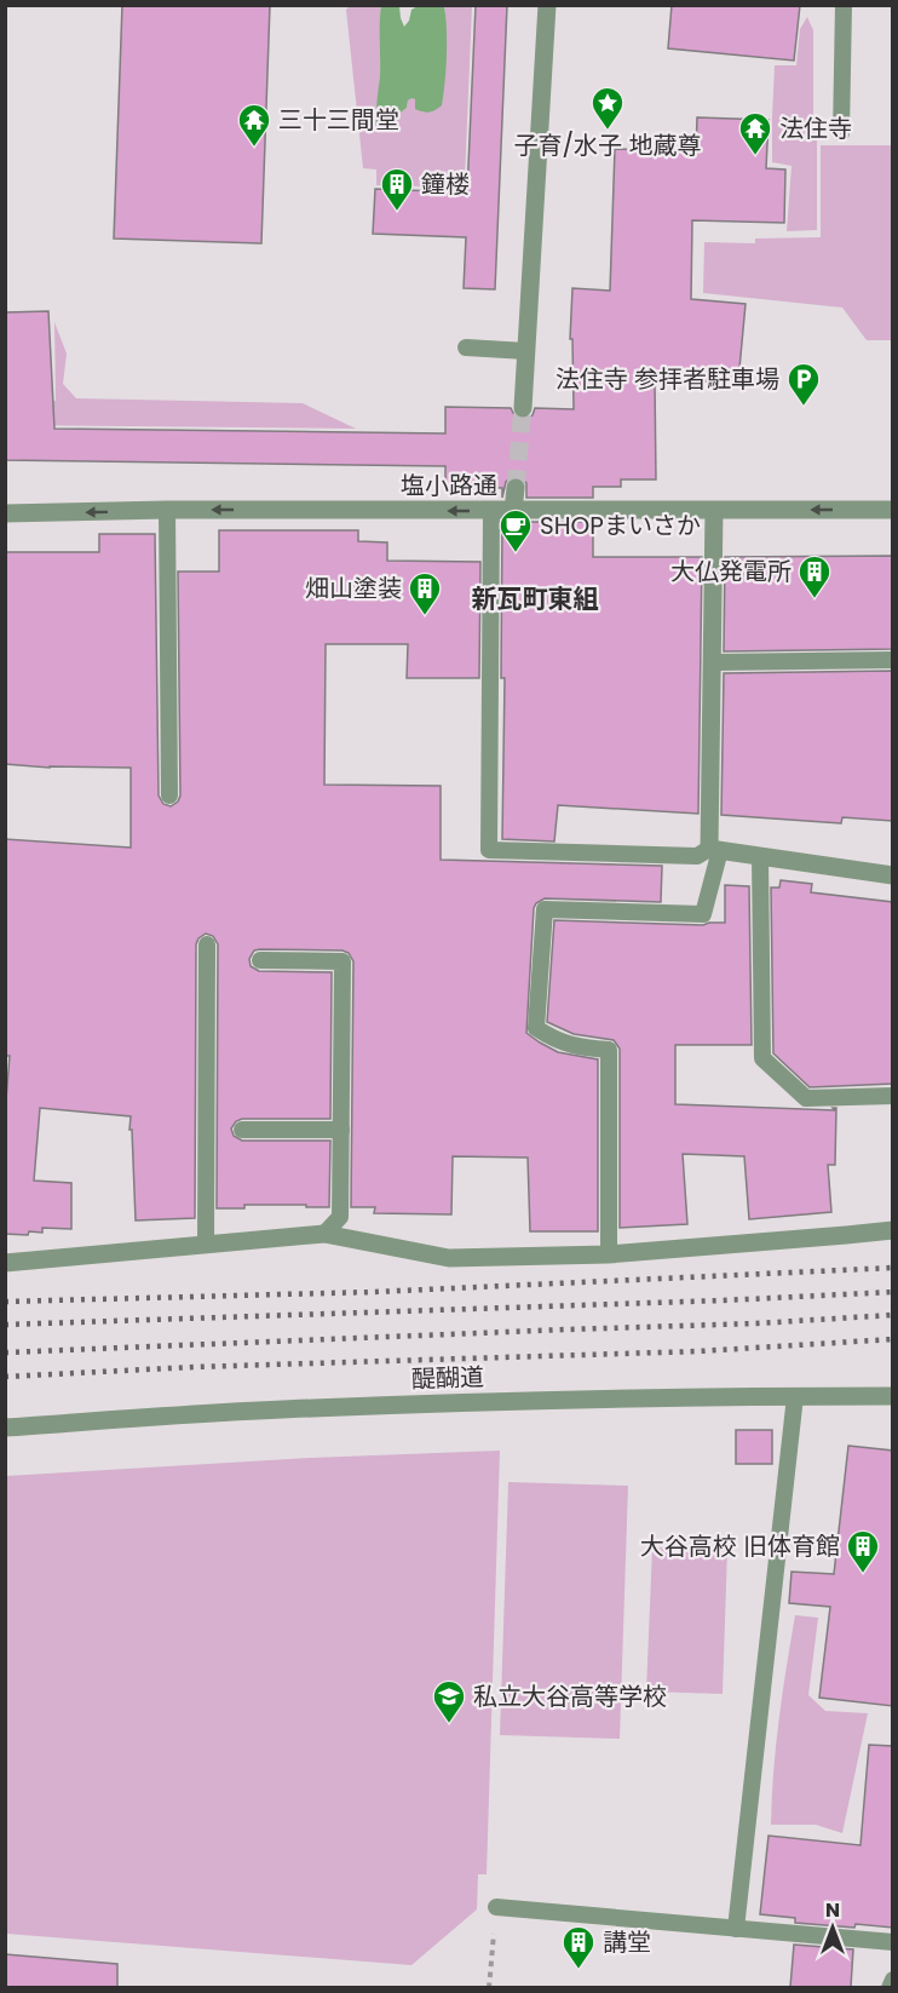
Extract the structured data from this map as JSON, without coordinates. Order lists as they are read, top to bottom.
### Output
{
  "streets": {
    "street": ["塩小路通", "醍醐道"]
  },
  "one_way": ["塩小路通"],
  "districts": ["新瓦町東組"],
  "places": {
    "place": ["子育/水子 地蔵尊"],
    "temple": ["三十三間堂", "法住寺"],
    "building": [
      "鐘楼",
      "大仏発電所",
      "畑山塗装",
      "大谷高校 旧体育館",
      "講堂"
    ],
    "parking": ["法住寺 参拝者駐車場"],
    "cafe": ["SHOPまいさか"],
    "school or university": ["私立大谷高等学校"]
  },
  "north": "top"
}
